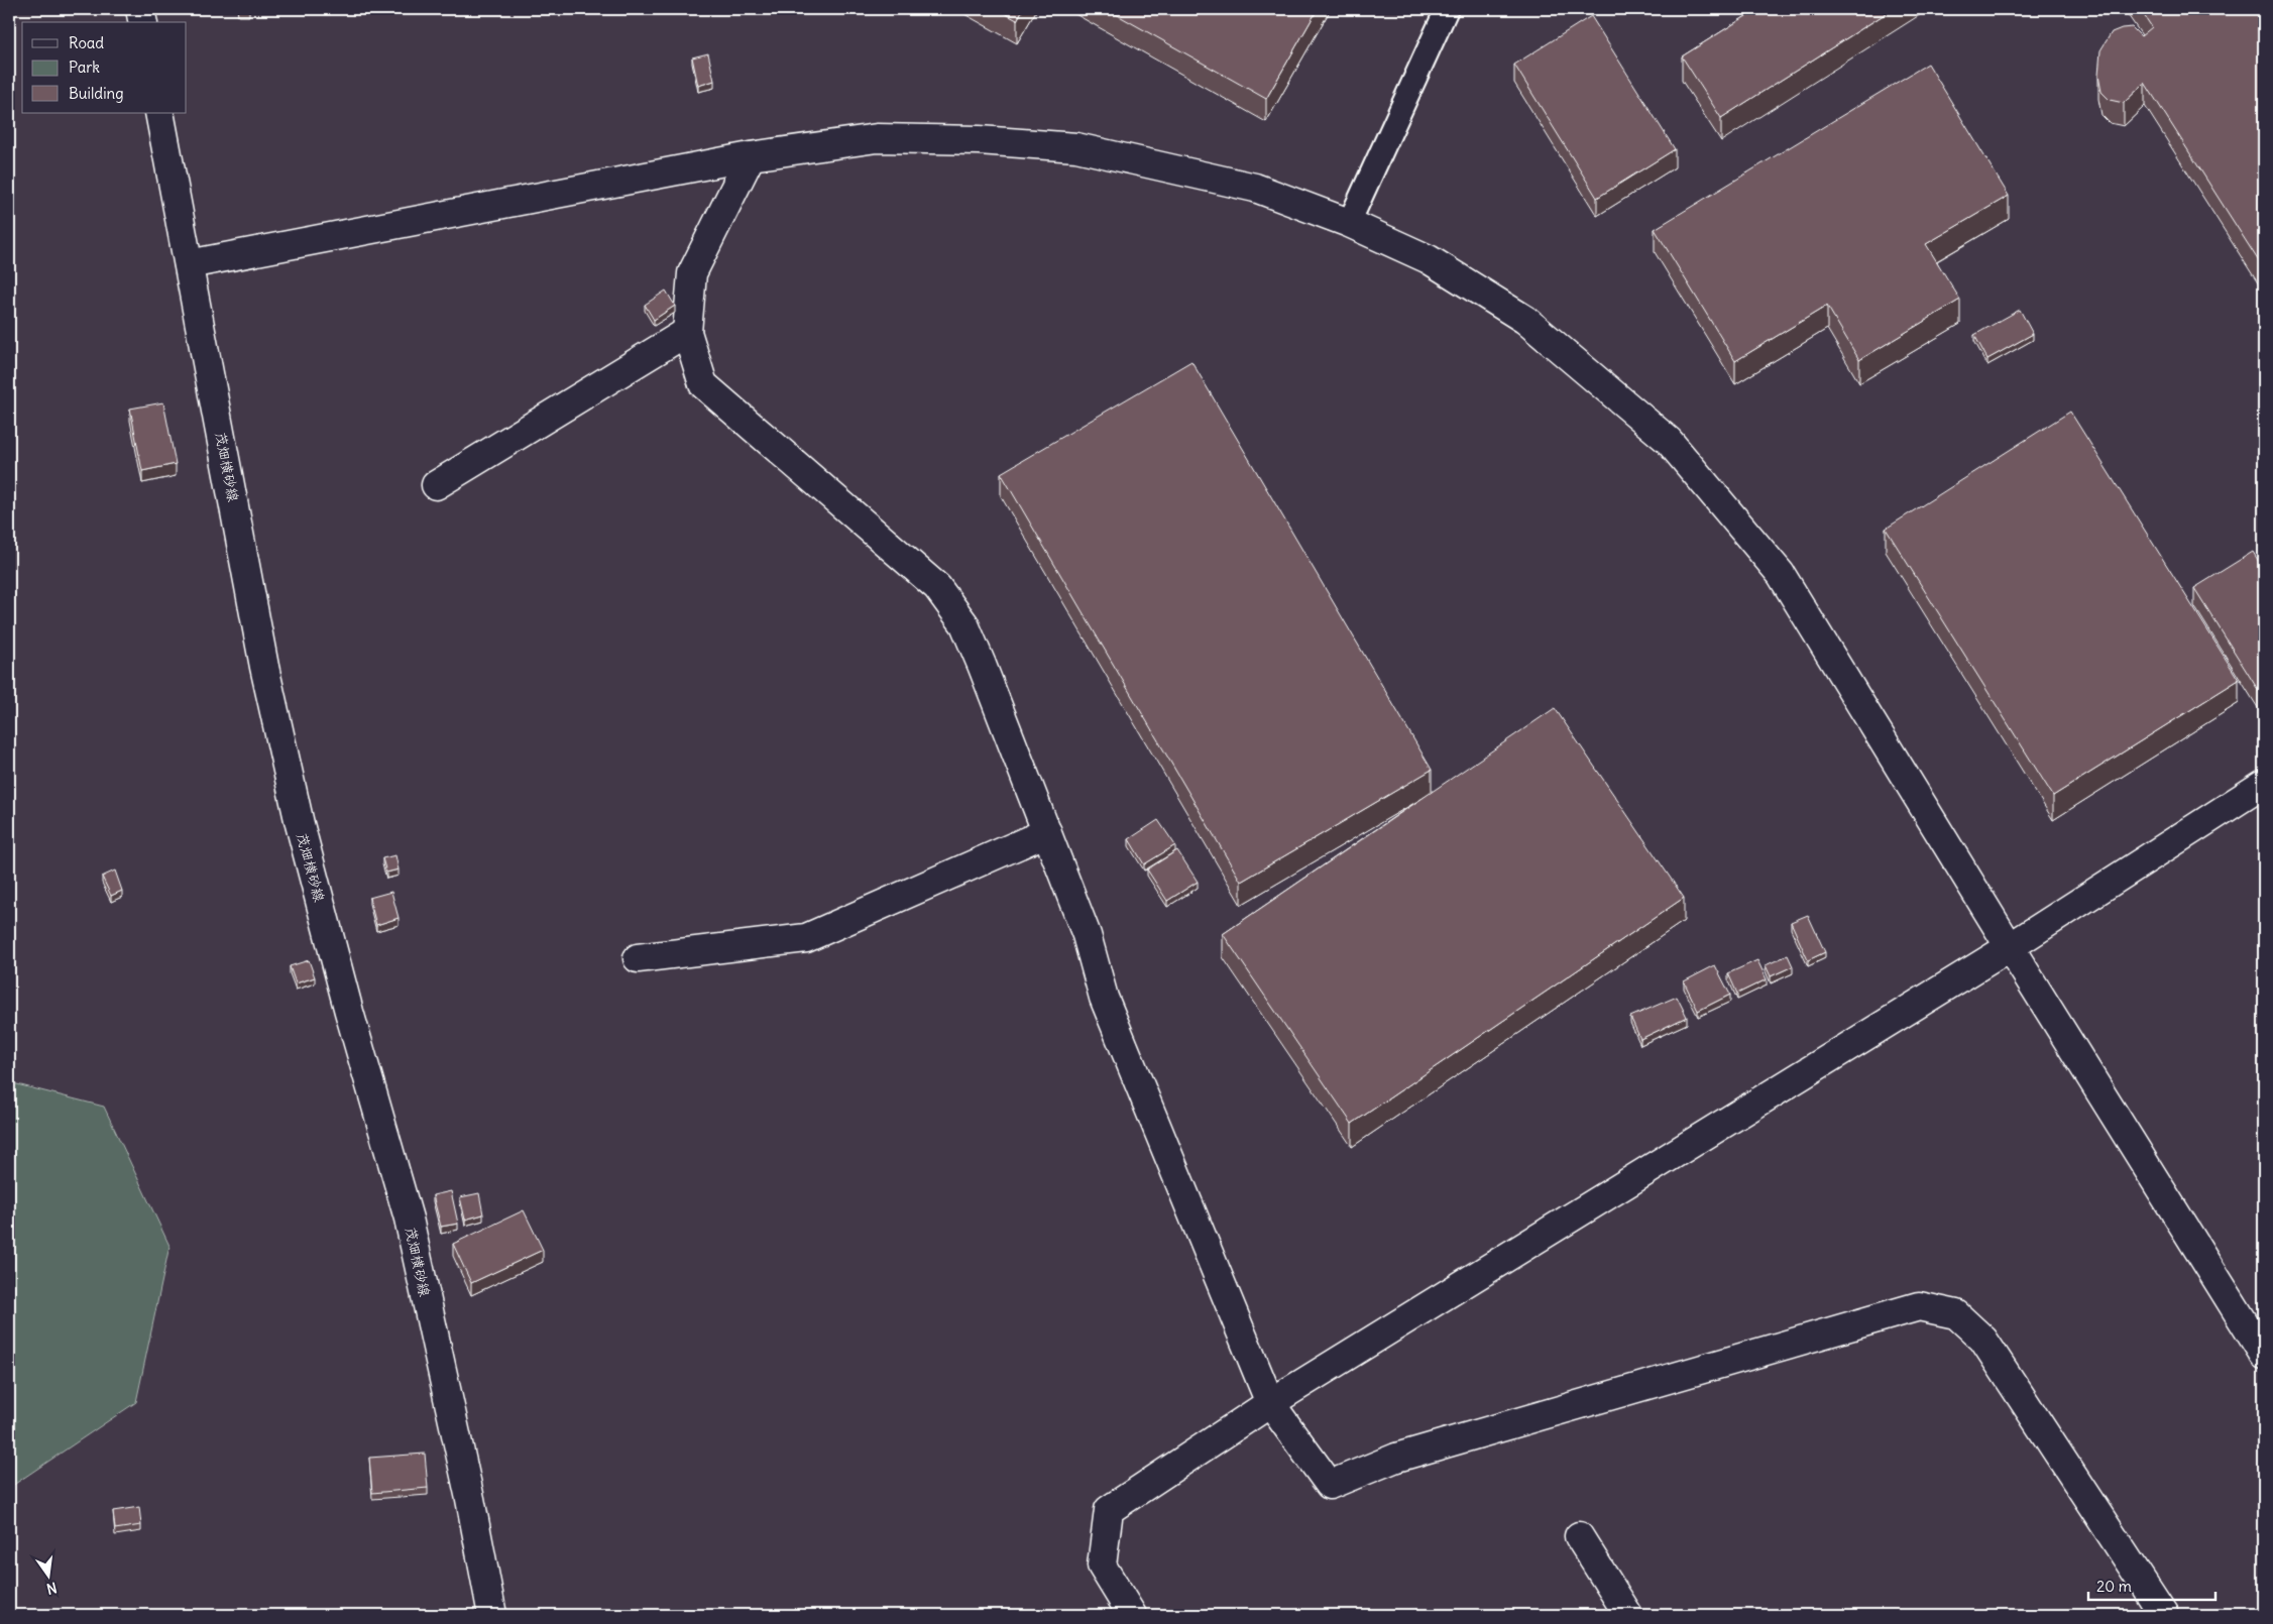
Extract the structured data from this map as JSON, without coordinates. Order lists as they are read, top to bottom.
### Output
{
  "streets": {
    "street": ["茂畑横砂線"]
  },
  "legend": ["Road", "Park", "Building"],
  "scale_bar": "20 m",
  "north": "bottom"
}
